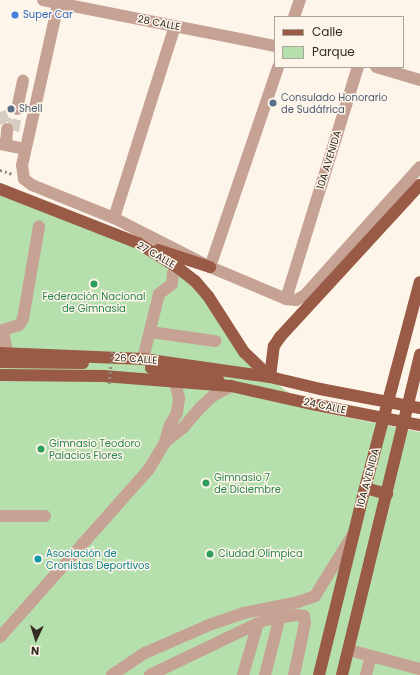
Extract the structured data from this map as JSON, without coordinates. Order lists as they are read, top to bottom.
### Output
{
  "streets": {
    "main road": [
      "10A AVENIDA",
      "27 CALLE",
      "26 CALLE",
      "24 CALLE"
    ],
    "street": ["28 CALLE"]
  },
  "crossings": [
    ["10A AVENIDA", "27 CALLE"],
    ["27 CALLE", "26 CALLE"],
    ["27 CALLE", "24 CALLE"],
    ["26 CALLE", "24 CALLE"]
  ],
  "places": [
    "Super Car",
    "Consulado Honorario de Sudáfrica",
    "Shell",
    "Federación Nacional de Gimnasia",
    "Gimnasio Teodoro Palacios Flores",
    "Gimnasio 7 de Diciembre",
    "Ciudad Olímpica",
    "Asociación de Cronistas Deportivos"
  ],
  "legend": ["Calle", "Parque"],
  "north": "bottom"
}
